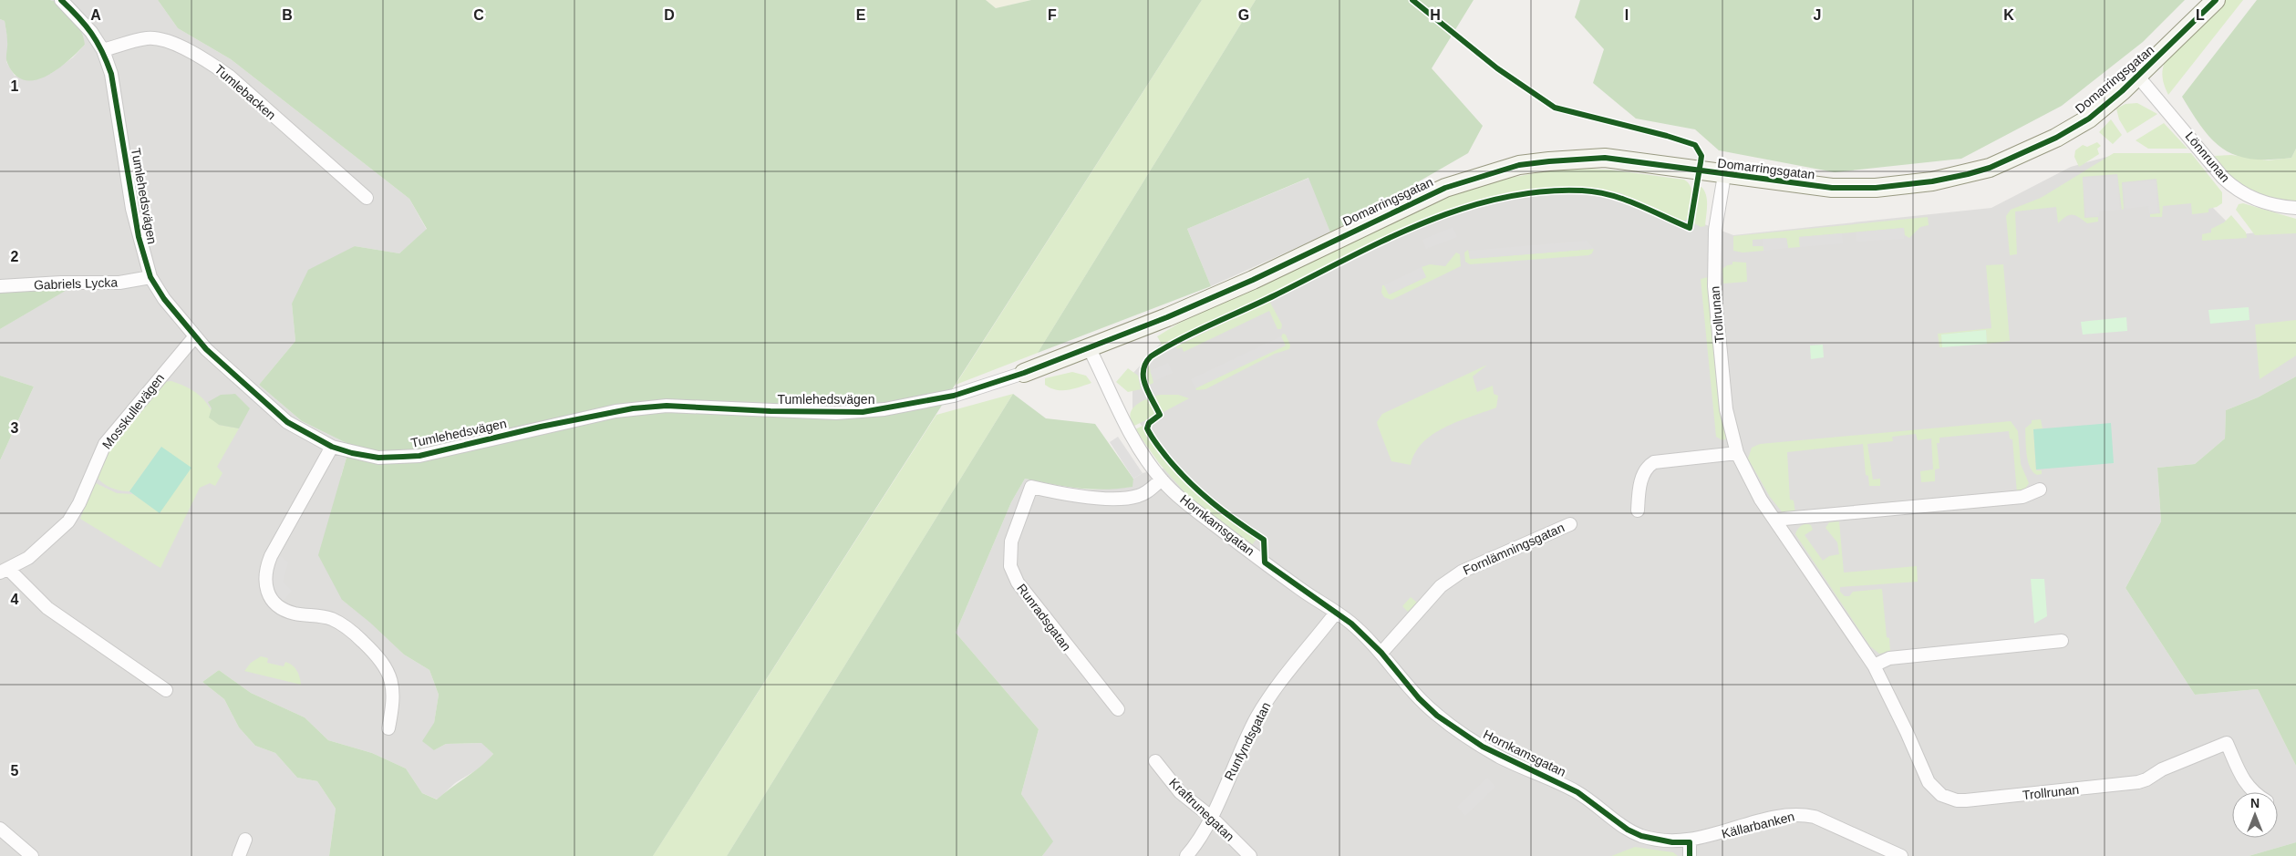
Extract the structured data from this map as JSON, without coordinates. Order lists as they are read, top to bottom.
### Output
{
  "streets": {
    "street": [
      "Domarringsgatan",
      "Tumlebacken",
      "Lönnrunan",
      "Tumlehedsvägen",
      "Gabriels Lycka",
      "Trollrunan",
      "Mosskullevägen",
      "Hornkamsgatan",
      "Fornlämningsgatan",
      "Runradsgatan",
      "Runfyndsgatan",
      "Kraftrunegatan",
      "Källarbanken"
    ]
  },
  "crossings": [
    ["Domarringsgatan", "Lönnrunan"],
    ["Domarringsgatan", "Tumlehedsvägen"],
    ["Domarringsgatan", "Trollrunan"],
    ["Domarringsgatan", "Hornkamsgatan"],
    ["Tumlebacken", "Tumlehedsvägen"],
    ["Tumlehedsvägen", "Gabriels Lycka"],
    ["Tumlehedsvägen", "Mosskullevägen"],
    ["Hornkamsgatan", "Fornlämningsgatan"],
    ["Hornkamsgatan", "Runradsgatan"],
    ["Hornkamsgatan", "Runfyndsgatan"],
    ["Hornkamsgatan", "Källarbanken"],
    ["Runfyndsgatan", "Kraftrunegatan"]
  ],
  "north": "top",
  "grid": {
    "columns": [
      "A",
      "B",
      "C",
      "D",
      "E",
      "F",
      "G",
      "H",
      "I",
      "J",
      "K",
      "L"
    ],
    "rows": [
      "1",
      "2",
      "3",
      "4",
      "5"
    ]
  }
}
